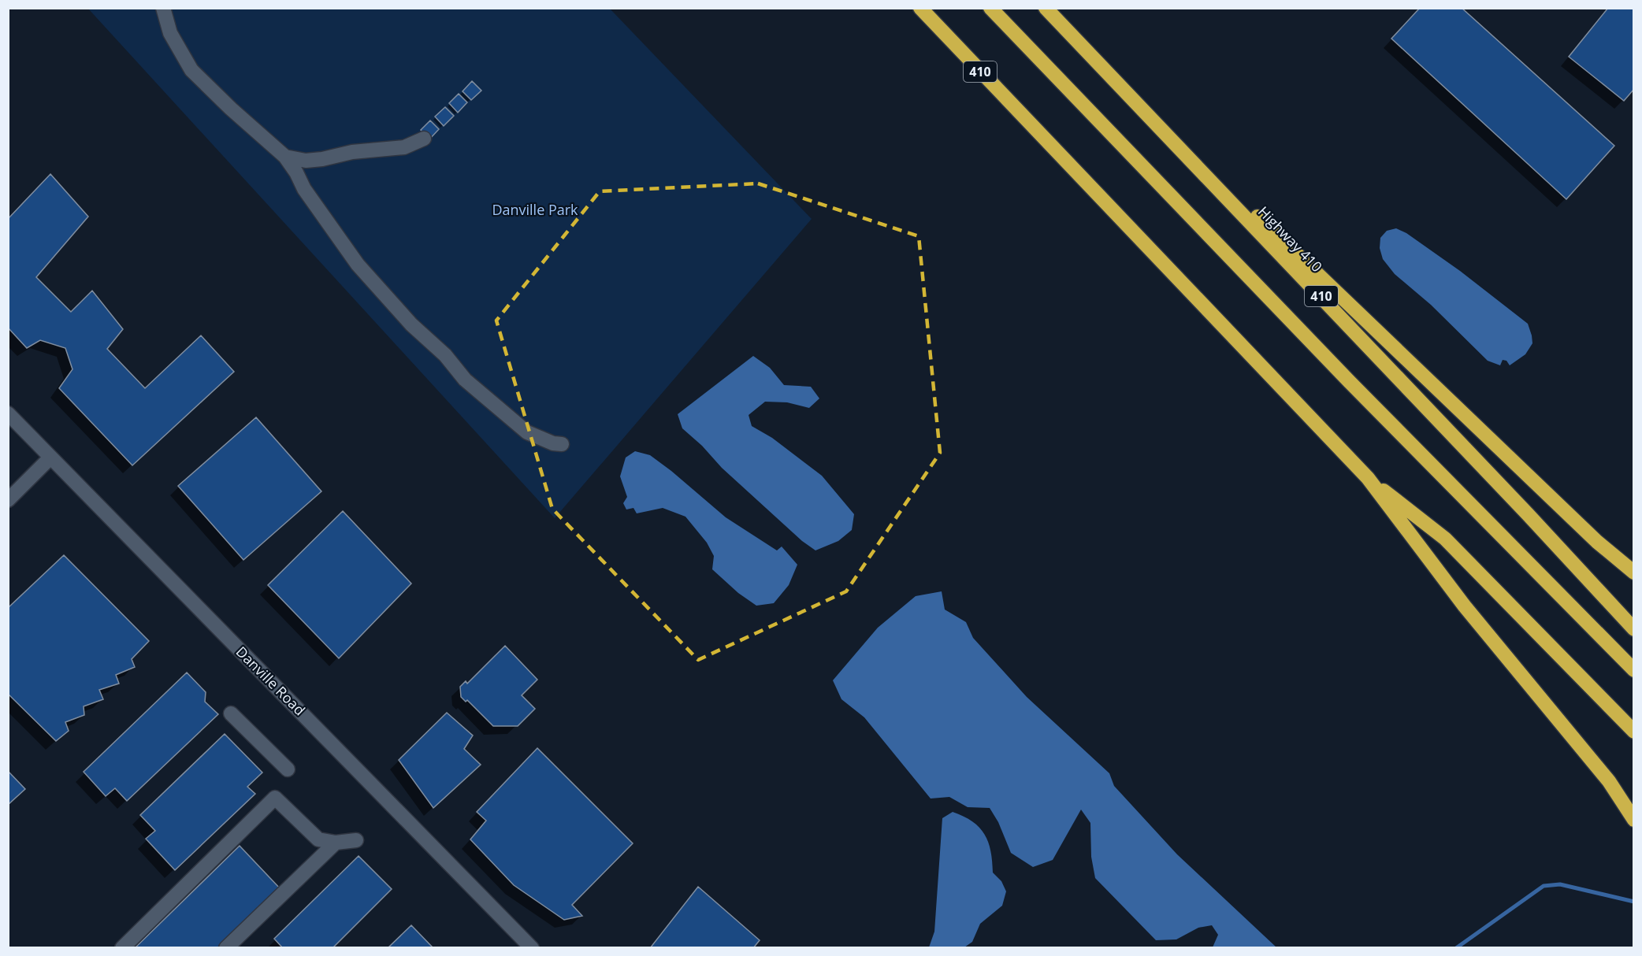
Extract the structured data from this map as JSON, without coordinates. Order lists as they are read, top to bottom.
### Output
{
  "streets": {
    "highway": ["410", "Highway 410"],
    "street": ["Danville Road"]
  },
  "parks": ["Danville Park"]
}
